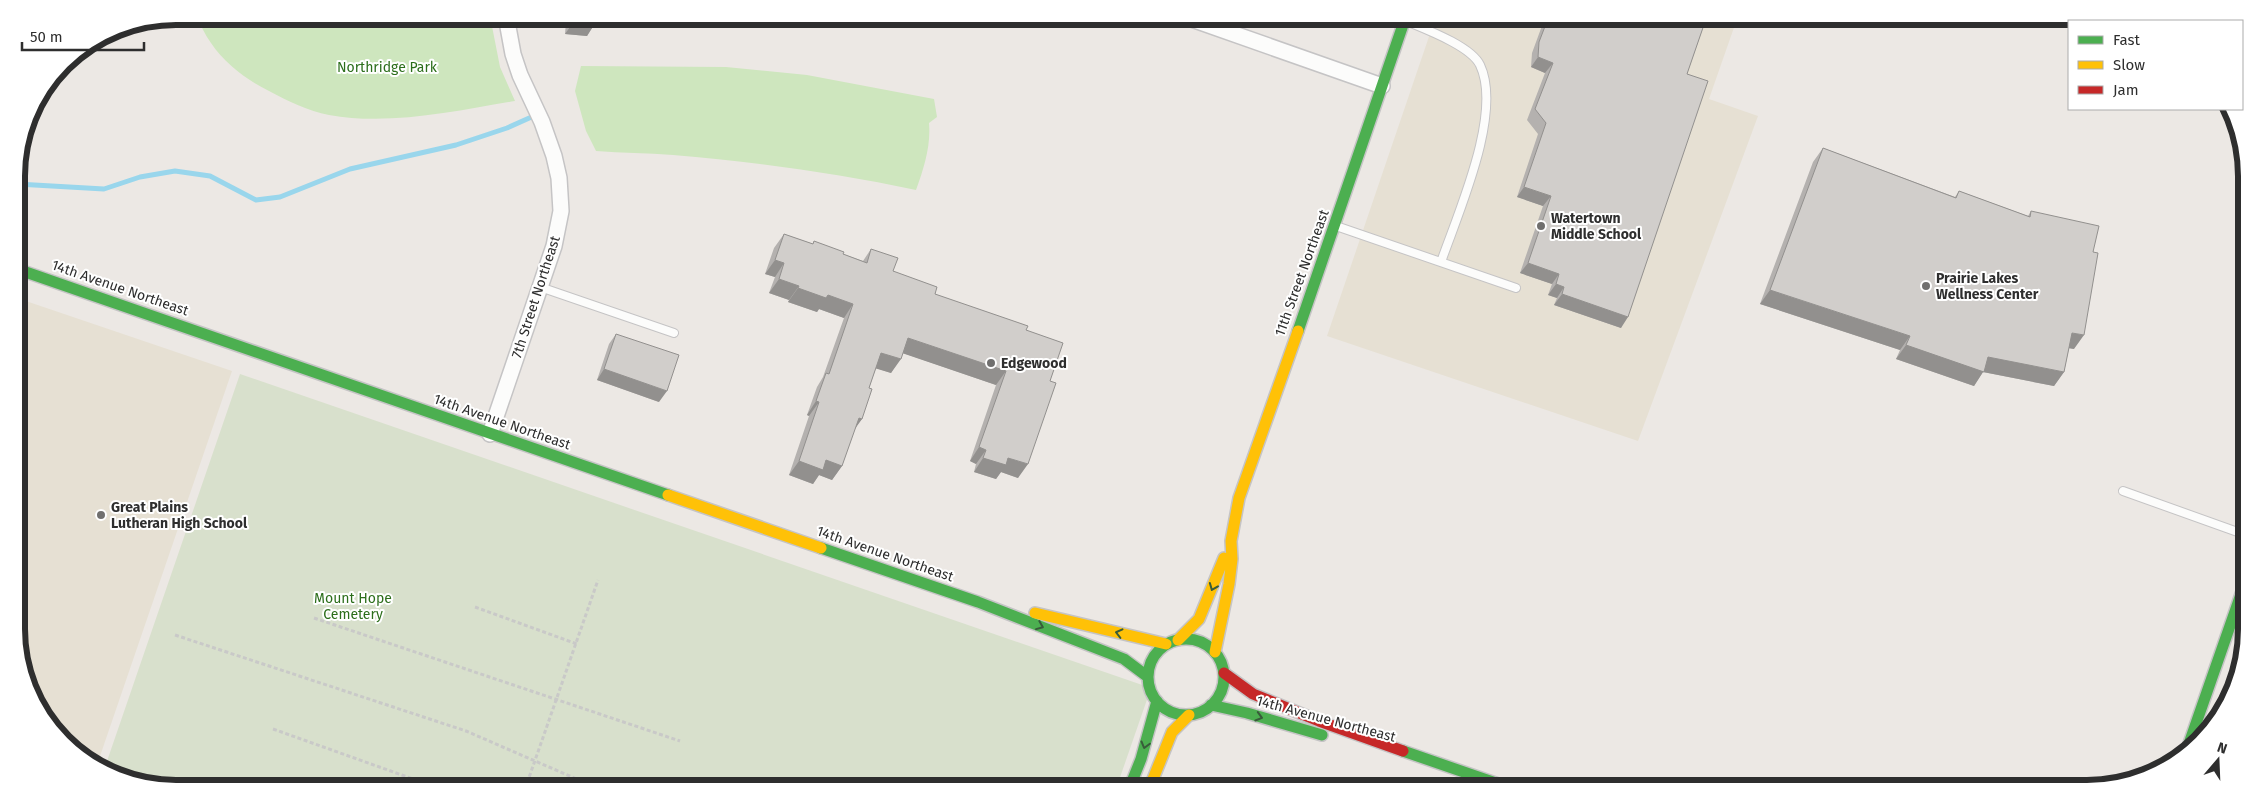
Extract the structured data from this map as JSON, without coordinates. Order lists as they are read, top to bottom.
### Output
{
  "streets": {
    "main road": ["11th Street Northeast", "14th Avenue Northeast"],
    "street": ["7th Street Northeast"]
  },
  "crossings": [
    ["11th Street Northeast", "14th Avenue Northeast"],
    ["14th Avenue Northeast", "7th Street Northeast"]
  ],
  "parks": ["Northridge Park", "Mount Hope Cemetery"],
  "places": [
    "Watertown Middle School",
    "Prairie Lakes Wellness Center",
    "Edgewood",
    "Great Plains Lutheran High School"
  ],
  "legend": ["Fast", "Slow", "Jam"],
  "scale_bar": "50 m",
  "north": "top"
}
